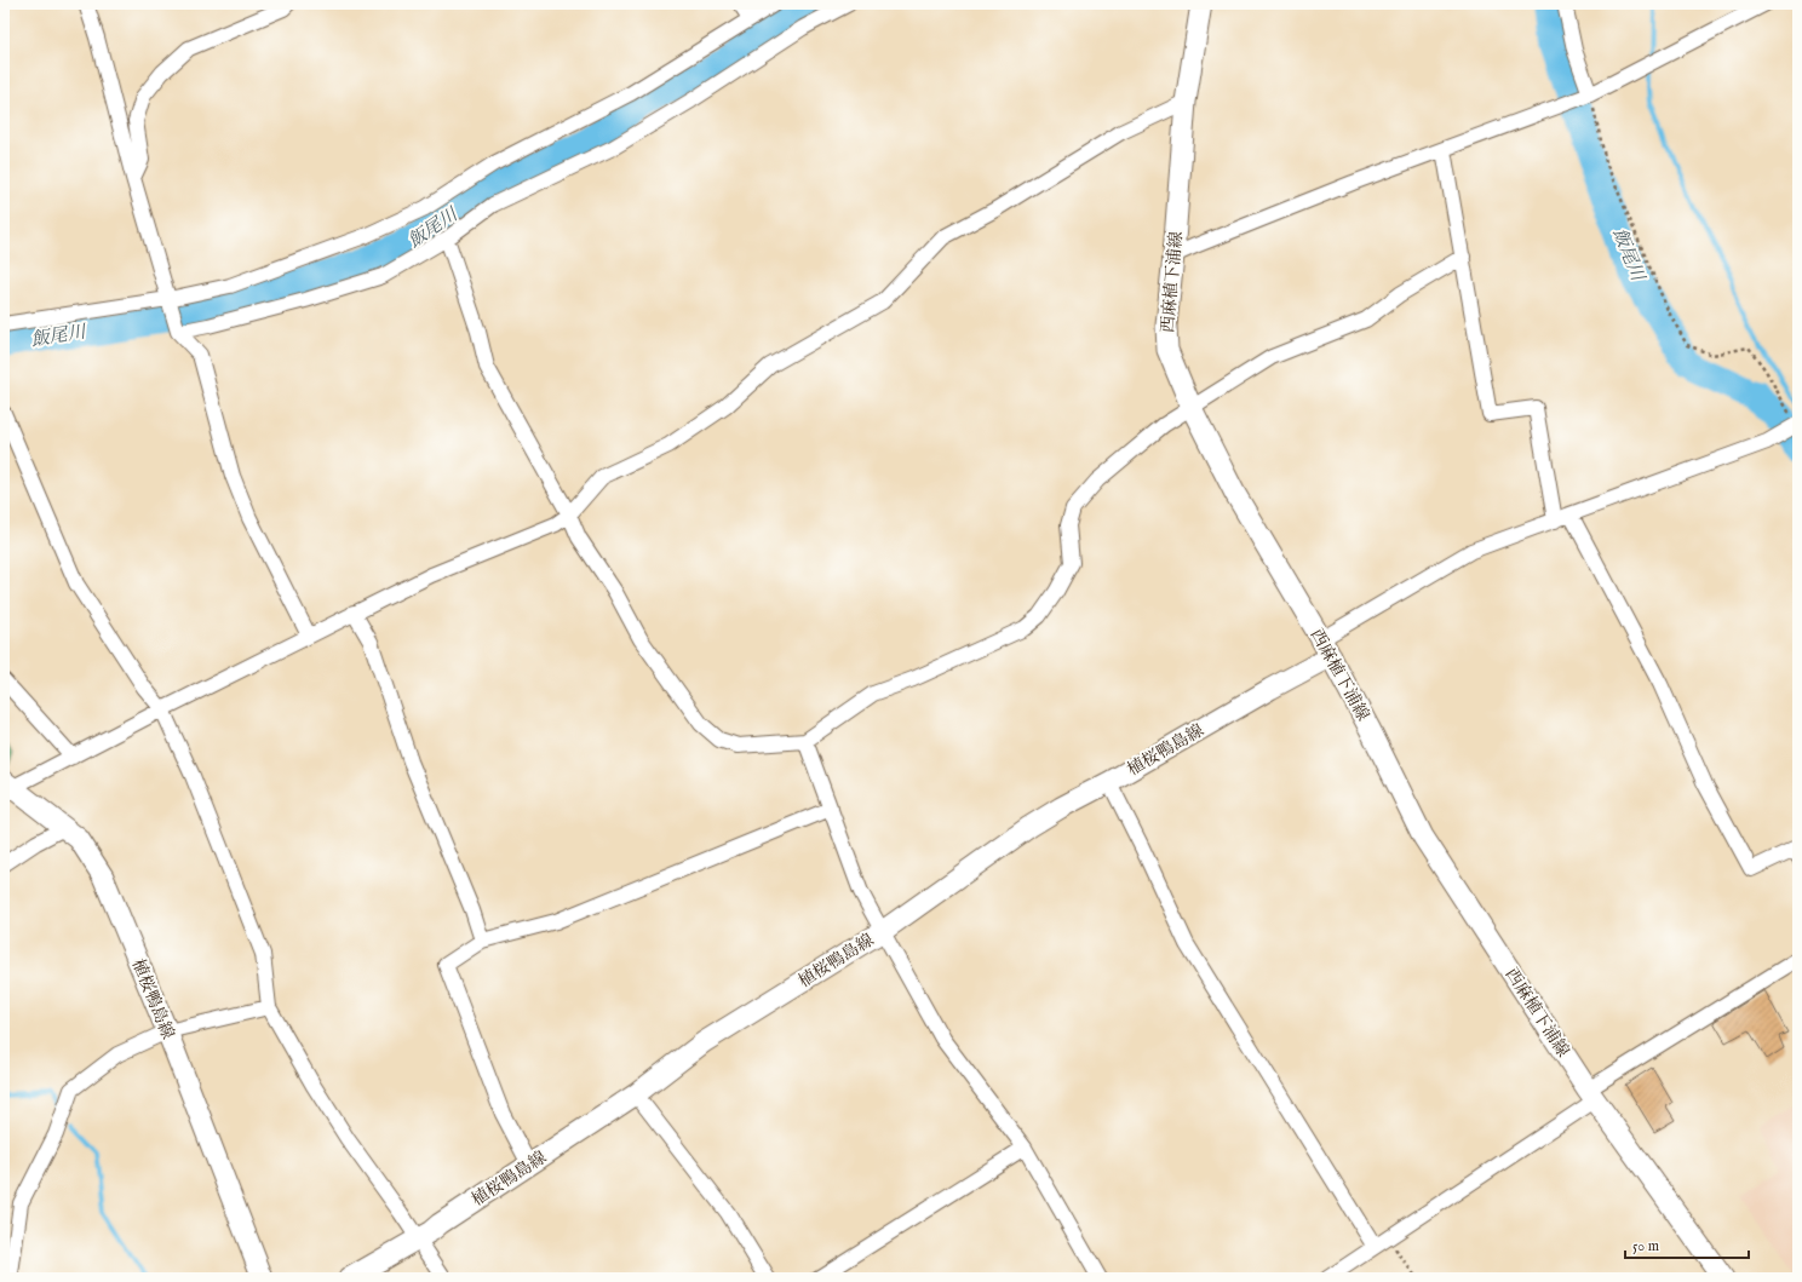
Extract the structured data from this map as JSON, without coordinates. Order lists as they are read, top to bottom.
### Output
{
  "streets": {
    "main road": ["西麻植下浦線", "植桜鴨島線"]
  },
  "crossings": [
    ["西麻植下浦線", "植桜鴨島線"]
  ],
  "water": ["飯尾川"],
  "scale_bar": "50 m"
}
